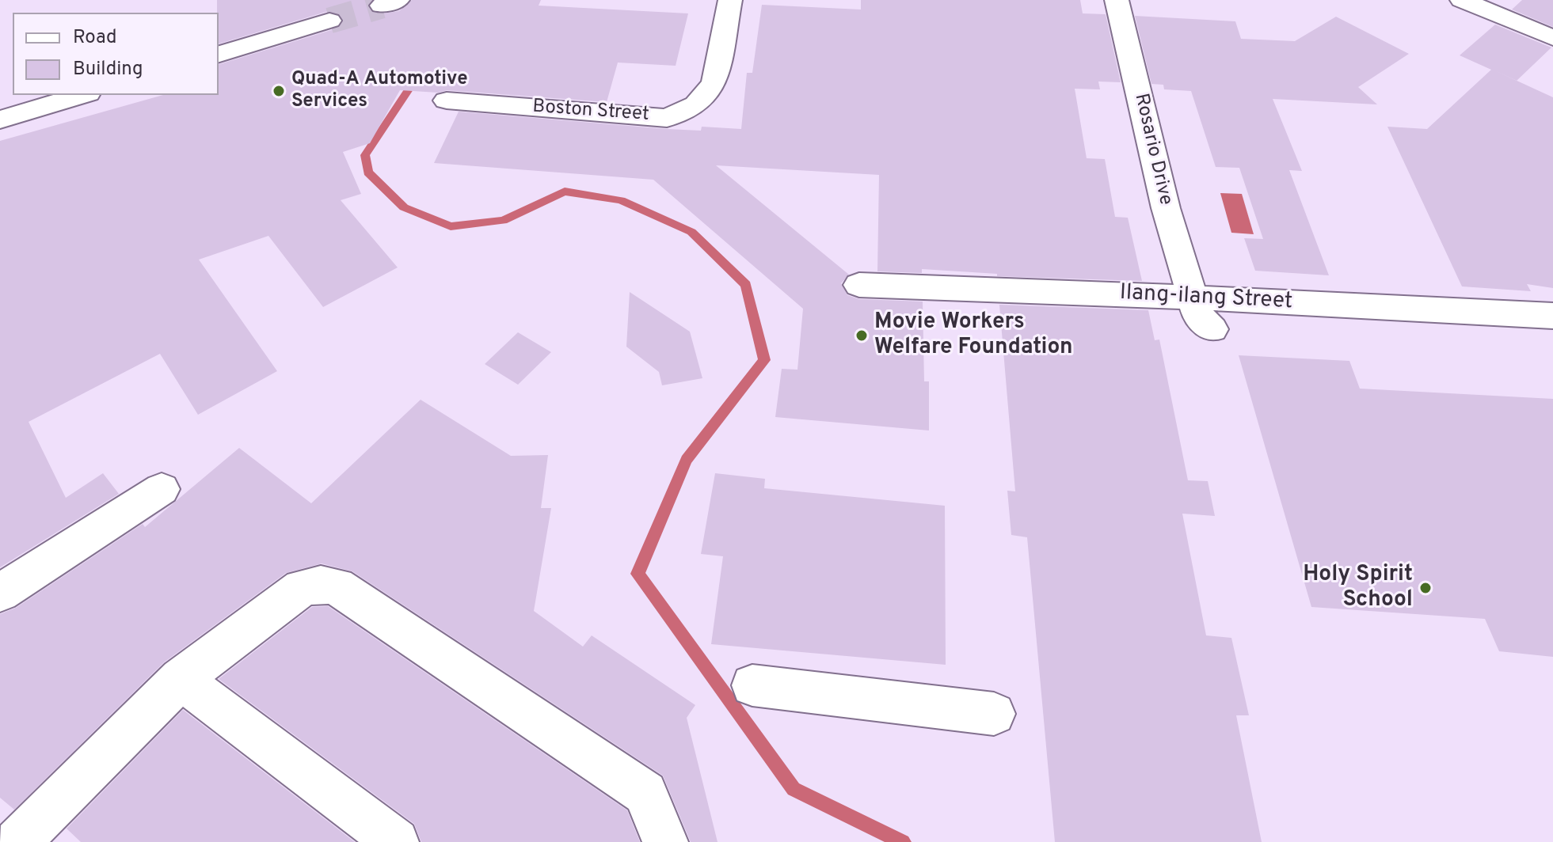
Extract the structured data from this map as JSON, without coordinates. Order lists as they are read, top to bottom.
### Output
{
  "streets": {
    "street": ["Boston Street", "Rosario Drive", "Ilang-ilang Street"]
  },
  "crossings": [
    ["Rosario Drive", "Ilang-ilang Street"]
  ],
  "places": ["Quad-A Automotive Services", "Movie Workers Welfare Foundation", "Holy Spirit School"],
  "legend": ["Road", "Building"]
}
